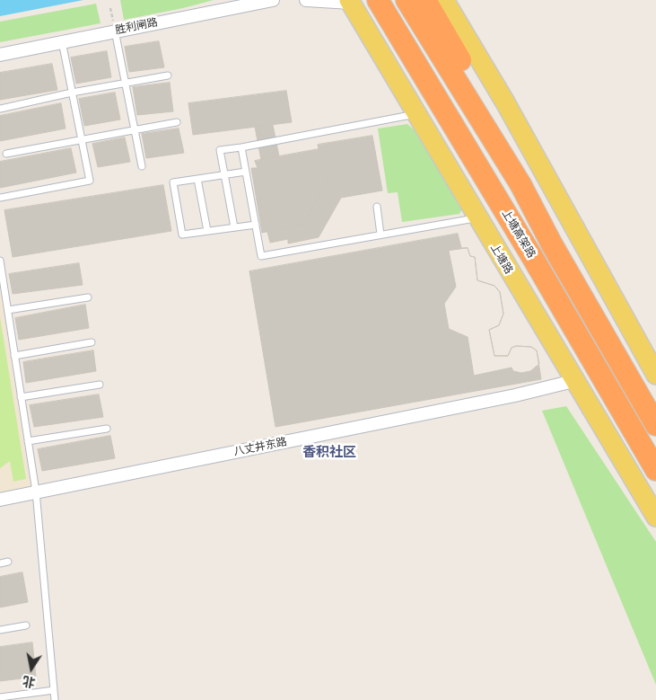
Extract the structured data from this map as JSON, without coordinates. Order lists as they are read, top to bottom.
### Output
{
  "streets": {
    "highway": ["上塘高架路"],
    "main road": ["上塘路"],
    "street": ["胜利闸路", "八丈井东路"]
  },
  "crossings": [
    ["上塘路", "八丈井东路"]
  ],
  "districts": ["香积社区"],
  "north": "bottom"
}
